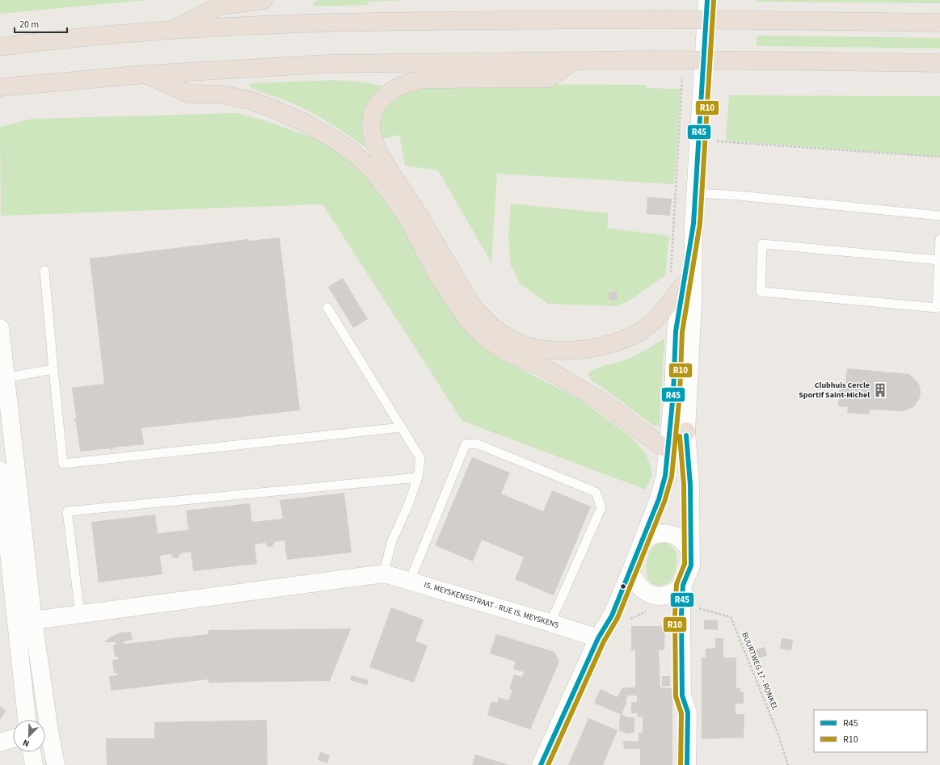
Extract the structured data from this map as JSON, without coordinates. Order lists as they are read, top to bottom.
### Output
{
  "streets": {
    "main road": ["IS. MEYSKENSSTRAAT - RUE IS. MEYSKENS"],
    "path": ["BUURTWEG 17 - RONKEL"]
  },
  "places": {
    "building": ["Clubhuis Cercle Sportif Saint-Michel"]
  },
  "lines": ["transit line R45", "transit line R10"],
  "legend": ["R45", "R10"],
  "scale_bar": "20 m",
  "north": "bottom left"
}
